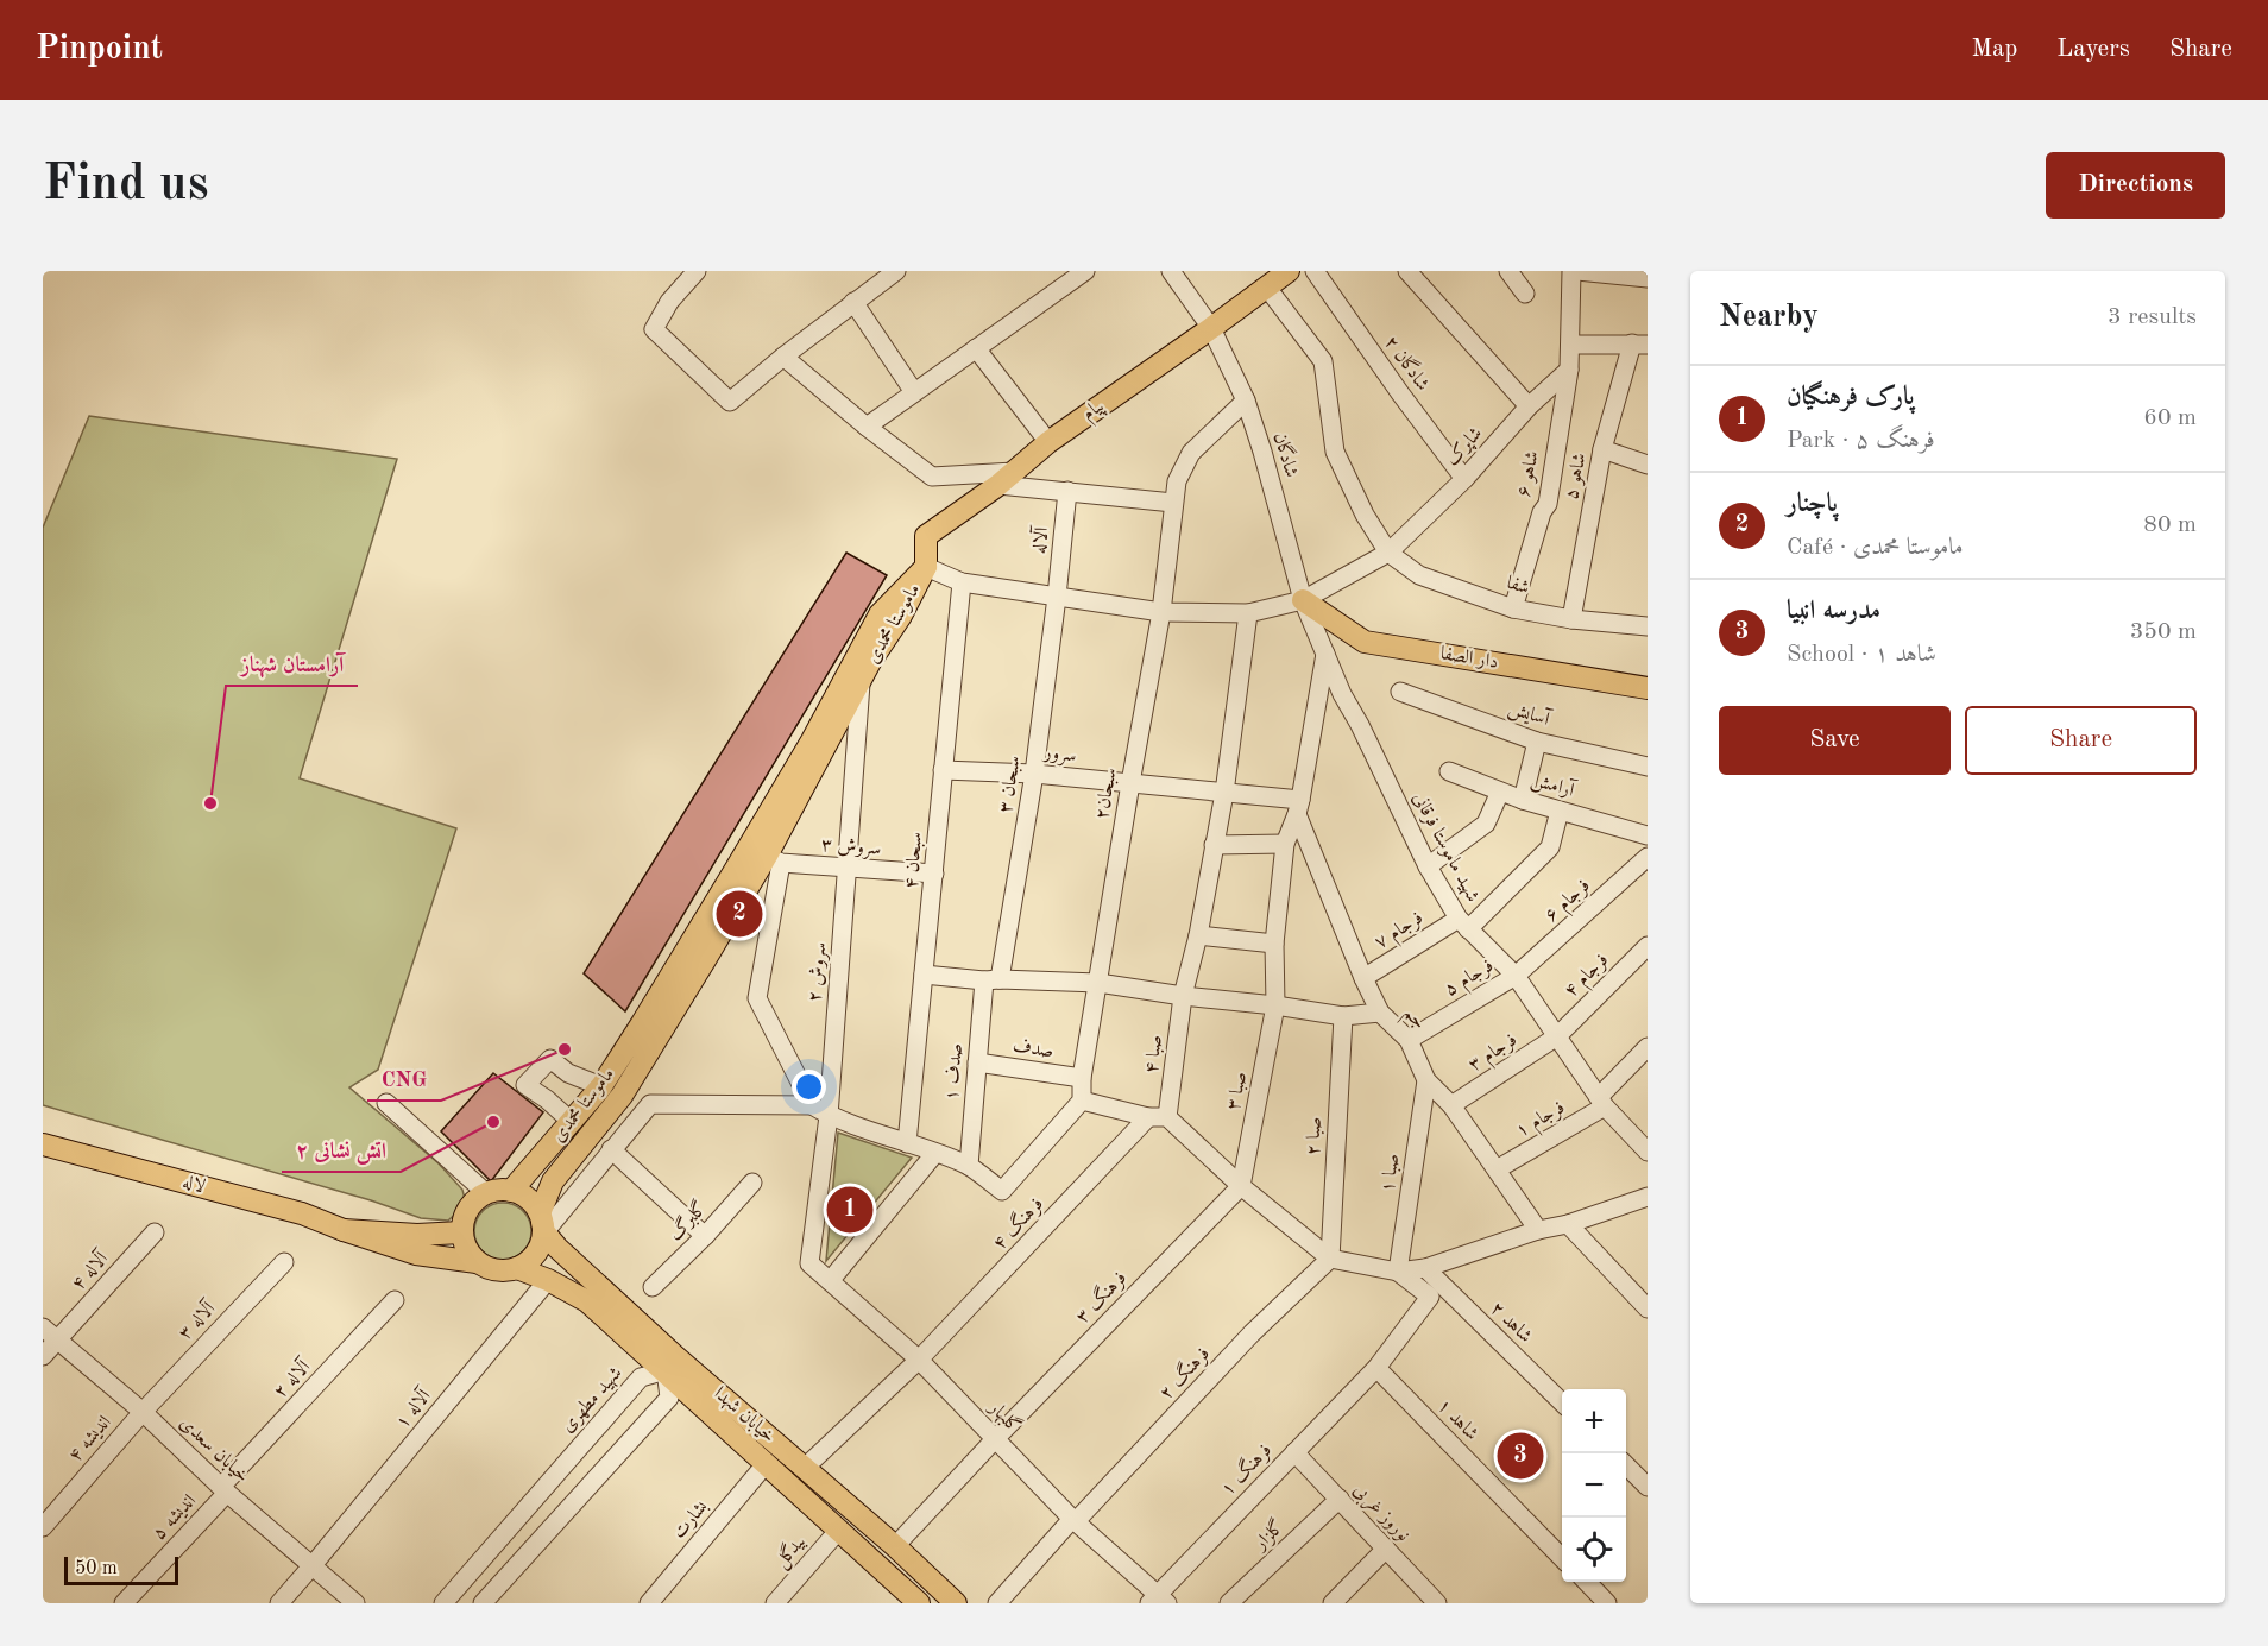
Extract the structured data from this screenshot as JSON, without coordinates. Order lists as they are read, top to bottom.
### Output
{
  "streets": {
    "main road": [
      "پیام",
      "ماموستا محمدی",
      "دار الصفا",
      "لاله",
      "خیابان شهدا"
    ],
    "street": [
      "شادگان ۲",
      "شاپرک",
      "شادگان",
      "شاهو ۶",
      "شاهو ۵",
      "آلاله",
      "شفا",
      "آسایش",
      "سرور",
      "سبحان ۳",
      "آرامش",
      "سبحان۲",
      "سروش ۳",
      "شهید ماموستا فرقانی",
      "سبحان ۴",
      "فرجام ۶",
      "فرجام ۷",
      "سروش ۲",
      "فرجام ۴",
      "فرجام ۵",
      "جم",
      "صدف",
      "فرجام ۳",
      "صبا ۴",
      "صدف ۱",
      "صبا ۳",
      "فرجام ۱",
      "صبا ۲",
      "صبا ۱",
      "گلبرگ",
      "فرهنگ ۴",
      "آلاله ۴",
      "فرهنگ ۳",
      "آلاله ۳",
      "شاهد ۲",
      "فرهنگ ۲",
      "آلاله ۲",
      "شهید مطهری",
      "آلاله ۱",
      "گلبهار",
      "شاهد ۱",
      "اندیشه ۴",
      "خیابان سعدی",
      "فرهنگ ۱",
      "نوروز غربی",
      "اندیشه ۵",
      "بشارت",
      "گلزار",
      "بیدگل"
    ]
  },
  "crossings": [
    ["شادگان ۲", "شاپرک"],
    ["پیام", "شاپرک"],
    ["پیام", "شادگان"],
    ["پیام", "ماموستا محمدی"],
    ["شاپرک", "شادگان"],
    ["شاپرک", "شاهو ۶"],
    ["شاپرک", "آلاله"],
    ["شاپرک", "شفا"],
    ["شاپرک", "ماموستا محمدی"],
    ["شاپرک", "دار الصفا"],
    ["شاپرک", "سبحان ۳"],
    ["شاپرک", "سبحان۲"],
    ["شاپرک", "شهید ماموستا فرقانی"],
    ["شاپرک", "سبحان ۴"],
    ["شاپرک", "صبا ۴"],
    ["شادگان", "دار الصفا"],
    ["شادگان", "سبحان۲"],
    ["شادگان", "شهید ماموستا فرقانی"],
    ["شاهو ۶", "شفا"],
    ["شاهو ۵", "شفا"],
    ["آلاله", "سبحان ۳"],
    ["ماموستا محمدی", "سروش ۳"],
    ["ماموستا محمدی", "سروش ۲"],
    ["ماموستا محمدی", "خیابان شهدا"],
    ["دار الصفا", "شهید ماموستا فرقانی"],
    ["سرور", "سبحان ۳"],
    ["سرور", "سبحان۲"],
    ["سرور", "سبحان ۴"],
    ["سرور", "جم"],
    ["سرور", "صبا ۴"],
    ["سرور", "صبا ۳"],
    ["سبحان ۳", "صدف ۱"],
    ["آرامش", "فرجام ۷"],
    ["سبحان۲", "صدف"],
    ["سروش ۳", "سبحان ۴"],
    ["سروش ۳", "سروش ۲"],
    ["شهید ماموستا فرقانی", "فرجام ۶"],
    ["شهید ماموستا فرقانی", "فرجام ۷"],
    ["شهید ماموستا فرقانی", "فرجام ۴"],
    ["شهید ماموستا فرقانی", "فرجام ۵"],
    ["شهید ماموستا فرقانی", "فرجام ۳"],
    ["شهید ماموستا فرقانی", "صبا ۳"],
    ["شهید ماموستا فرقانی", "فرجام ۱"],
    ["فرجام ۶", "فرجام ۵"],
    ["فرجام ۷", "جم"],
    ["سروش ۲", "گلبهار"],
    ["فرجام ۴", "فرجام ۳"],
    ["فرجام ۵", "جم"],
    ["جم", "فرجام ۳"],
    ["جم", "صبا ۳"],
    ["جم", "فرجام ۱"],
    ["جم", "صبا ۱"],
    ["صدف", "صدف ۱"],
    ["صبا ۳", "فرهنگ ۳"],
    ["صبا ۲", "فرهنگ ۲"],
    ["صبا ۱", "فرهنگ ۱"],
    ["فرهنگ ۴", "خیابان شهدا"],
    ["فرهنگ ۴", "گلبهار"],
    ["آلاله ۴", "خیابان سعدی"],
    ["فرهنگ ۳", "خیابان شهدا"],
    ["فرهنگ ۳", "گلبهار"],
    ["آلاله ۳", "اندیشه ۴"],
    ["آلاله ۳", "خیابان سعدی"],
    ["فرهنگ ۲", "گلبهار"],
    ["آلاله ۲", "خیابان سعدی"],
    ["آلاله ۲", "اندیشه ۵"],
    ["شهید مطهری", "خیابان شهدا"],
    ["آلاله ۱", "خیابان شهدا"],
    ["آلاله ۱", "خیابان سعدی"],
    ["خیابان شهدا", "بشارت"],
    ["خیابان شهدا", "بیدگل"],
    ["گلبهار", "فرهنگ ۱"],
    ["شاهد ۱", "فرهنگ ۱"],
    ["اندیشه ۴", "خیابان سعدی"],
    ["خیابان سعدی", "اندیشه ۵"],
    ["فرهنگ ۱", "نوروز غربی"],
    ["نوروز غربی", "گلزار"]
  ],
  "places": ["آرامستان شهناز", "CNG", "اتش نشانی ۲"],
  "scale_bar": "50 m",
  "page": {
    "header": "Pinpoint",
    "nav": ["Map", "Layers", "Share"],
    "buttons": [
      "Directions",
      ["Save", "Share"]
    ],
    "title": "Find us",
    "heading": ["Nearby", "3 results"],
    "list": [
      {
        "mark": "1",
        "name": "پارک فرهنگیان",
        "note": "Park · فرهنگ ۵",
        "value": "60 m"
      },
      {
        "mark": "2",
        "name": "پاچنار",
        "note": "Café · ماموستا محمدی",
        "value": "80 m"
      },
      {
        "mark": "3",
        "name": "مدرسه انبیا",
        "note": "School · شاهد ۱",
        "value": "350 m"
      }
    ],
    "pins": ["2", "1", "3"],
    "map_buttons": ["+", "−"],
    "scale": "50 m"
  }
}
